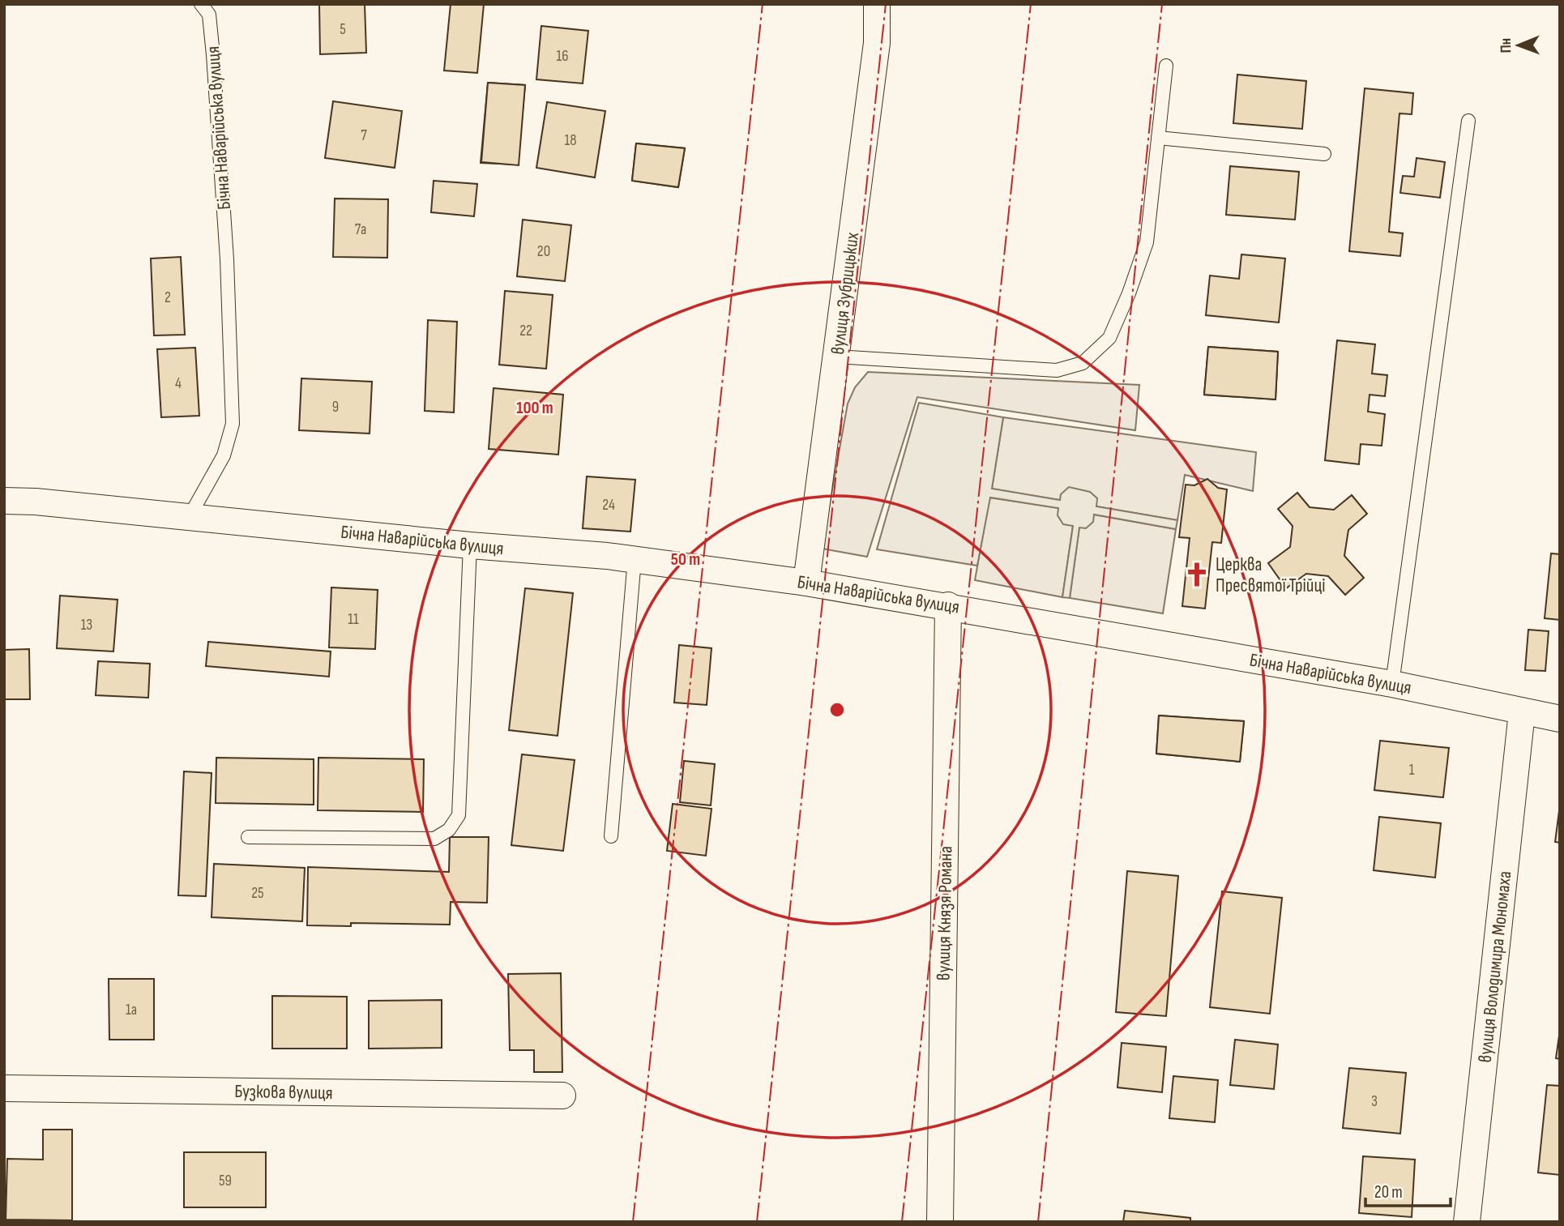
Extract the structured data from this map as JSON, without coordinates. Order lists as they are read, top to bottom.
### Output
{
  "streets": {
    "street": [
      "Бічна Наварійська вулиця",
      "вулиця Зубрицьких",
      "вулиця Князя Романа",
      "вулиця Володимира Мономаха",
      "Бузкова вулиця"
    ]
  },
  "crossings": [
    ["Бічна Наварійська вулиця", "вулиця Зубрицьких"],
    ["Бічна Наварійська вулиця", "вулиця Князя Романа"],
    ["Бічна Наварійська вулиця", "вулиця Володимира Мономаха"]
  ],
  "places": {
    "church": ["Церква Пресвятої Трійці"]
  },
  "house_numbers": [
    "5",
    "16",
    "7",
    "18",
    "7а",
    "20",
    "2",
    "22",
    "4",
    "9",
    "24",
    "11",
    "13",
    "1",
    "25",
    "1а",
    "3",
    "59"
  ],
  "scale_bar": "20 m",
  "north": "left",
  "rings": ["100 m", "50 m"]
}
